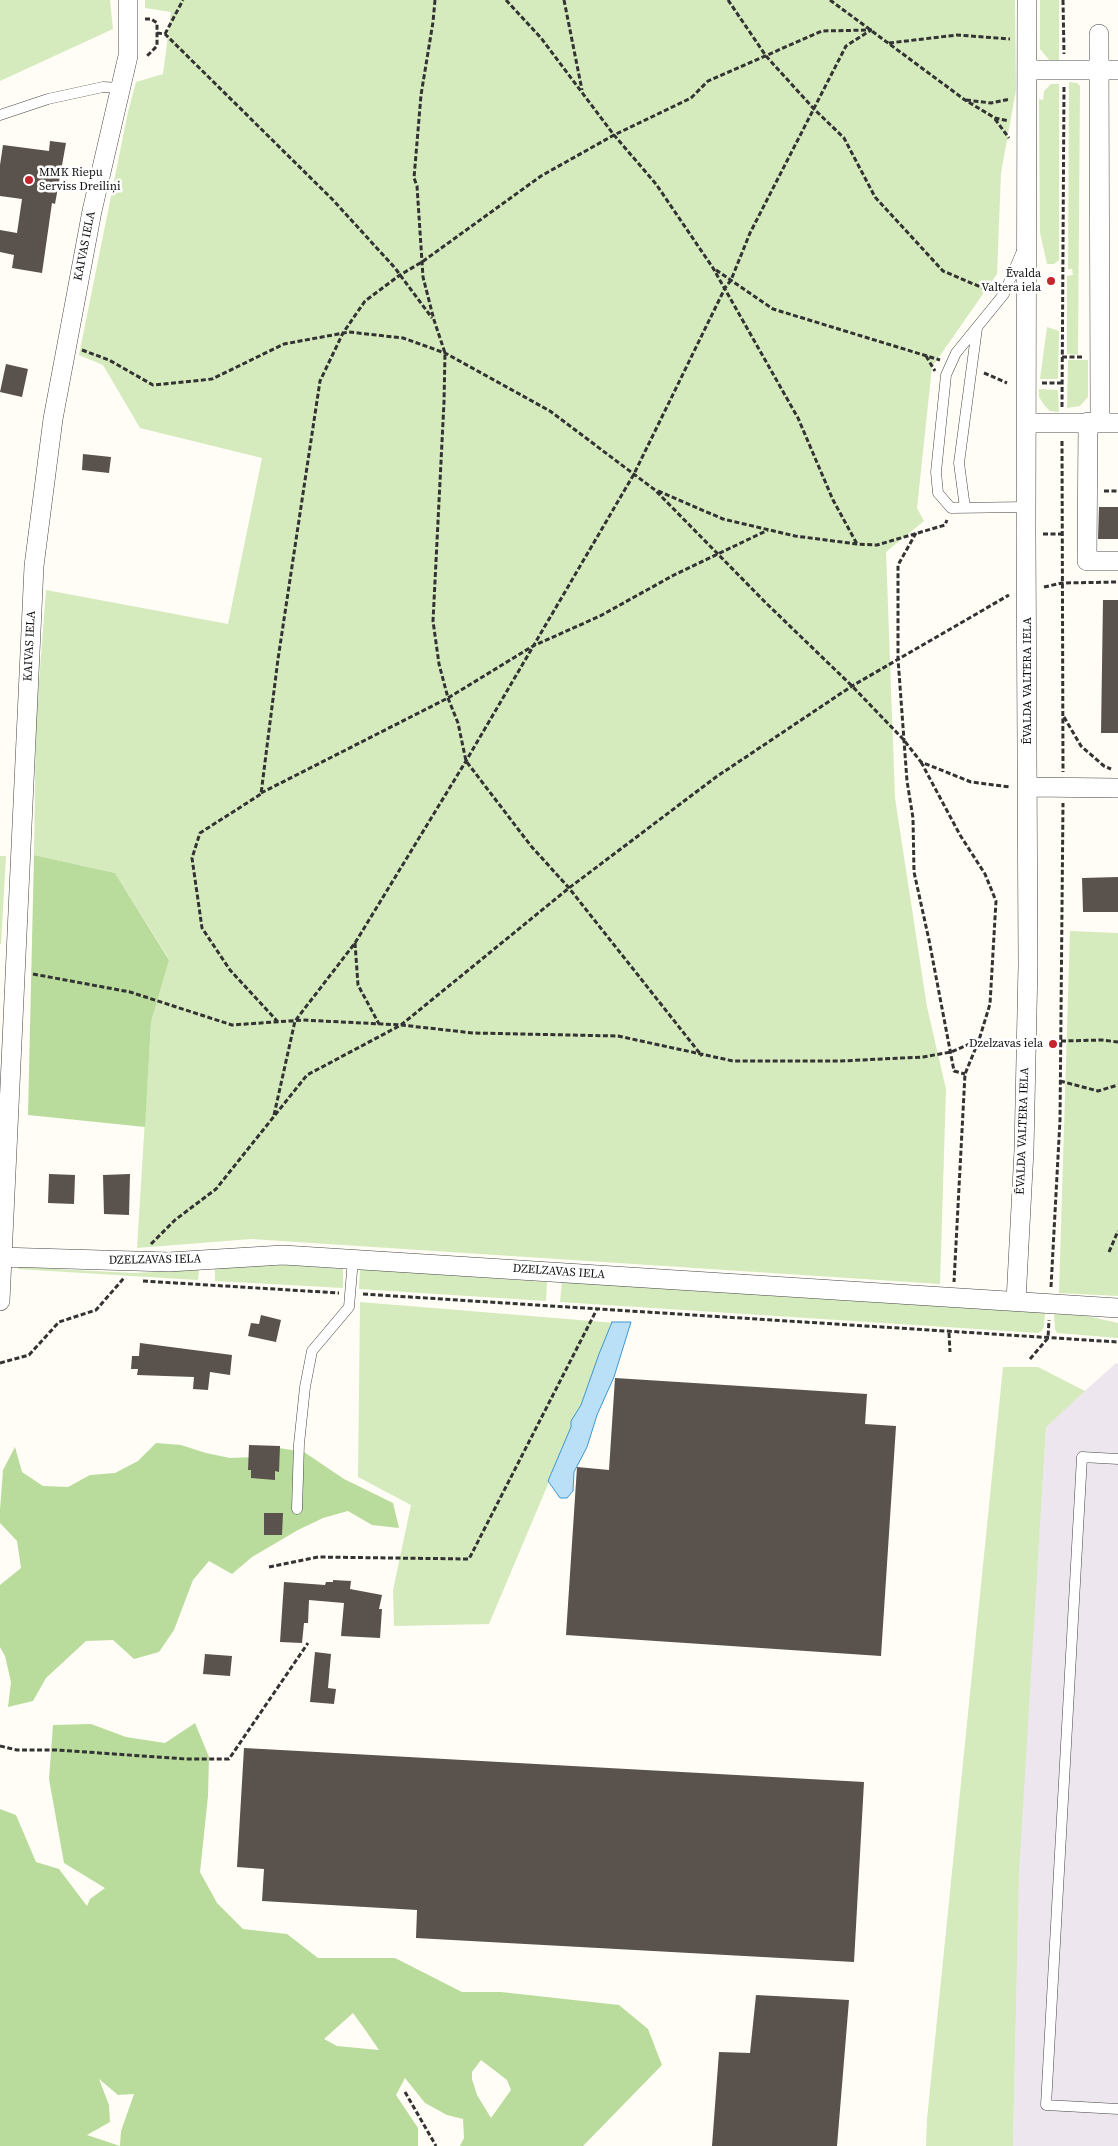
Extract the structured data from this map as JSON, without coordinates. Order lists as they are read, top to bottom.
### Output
{
  "streets": {
    "street": ["KAIVAS IELA", "ĒVALDA VALTERA IELA", "DZELZAVAS IELA"]
  },
  "crossings": [
    ["KAIVAS IELA", "DZELZAVAS IELA"],
    ["ĒVALDA VALTERA IELA", "DZELZAVAS IELA"]
  ],
  "places": ["MMK Riepu Serviss Dreiliņi", "Ēvalda Valtera iela", "Dzelzavas iela"]
}
